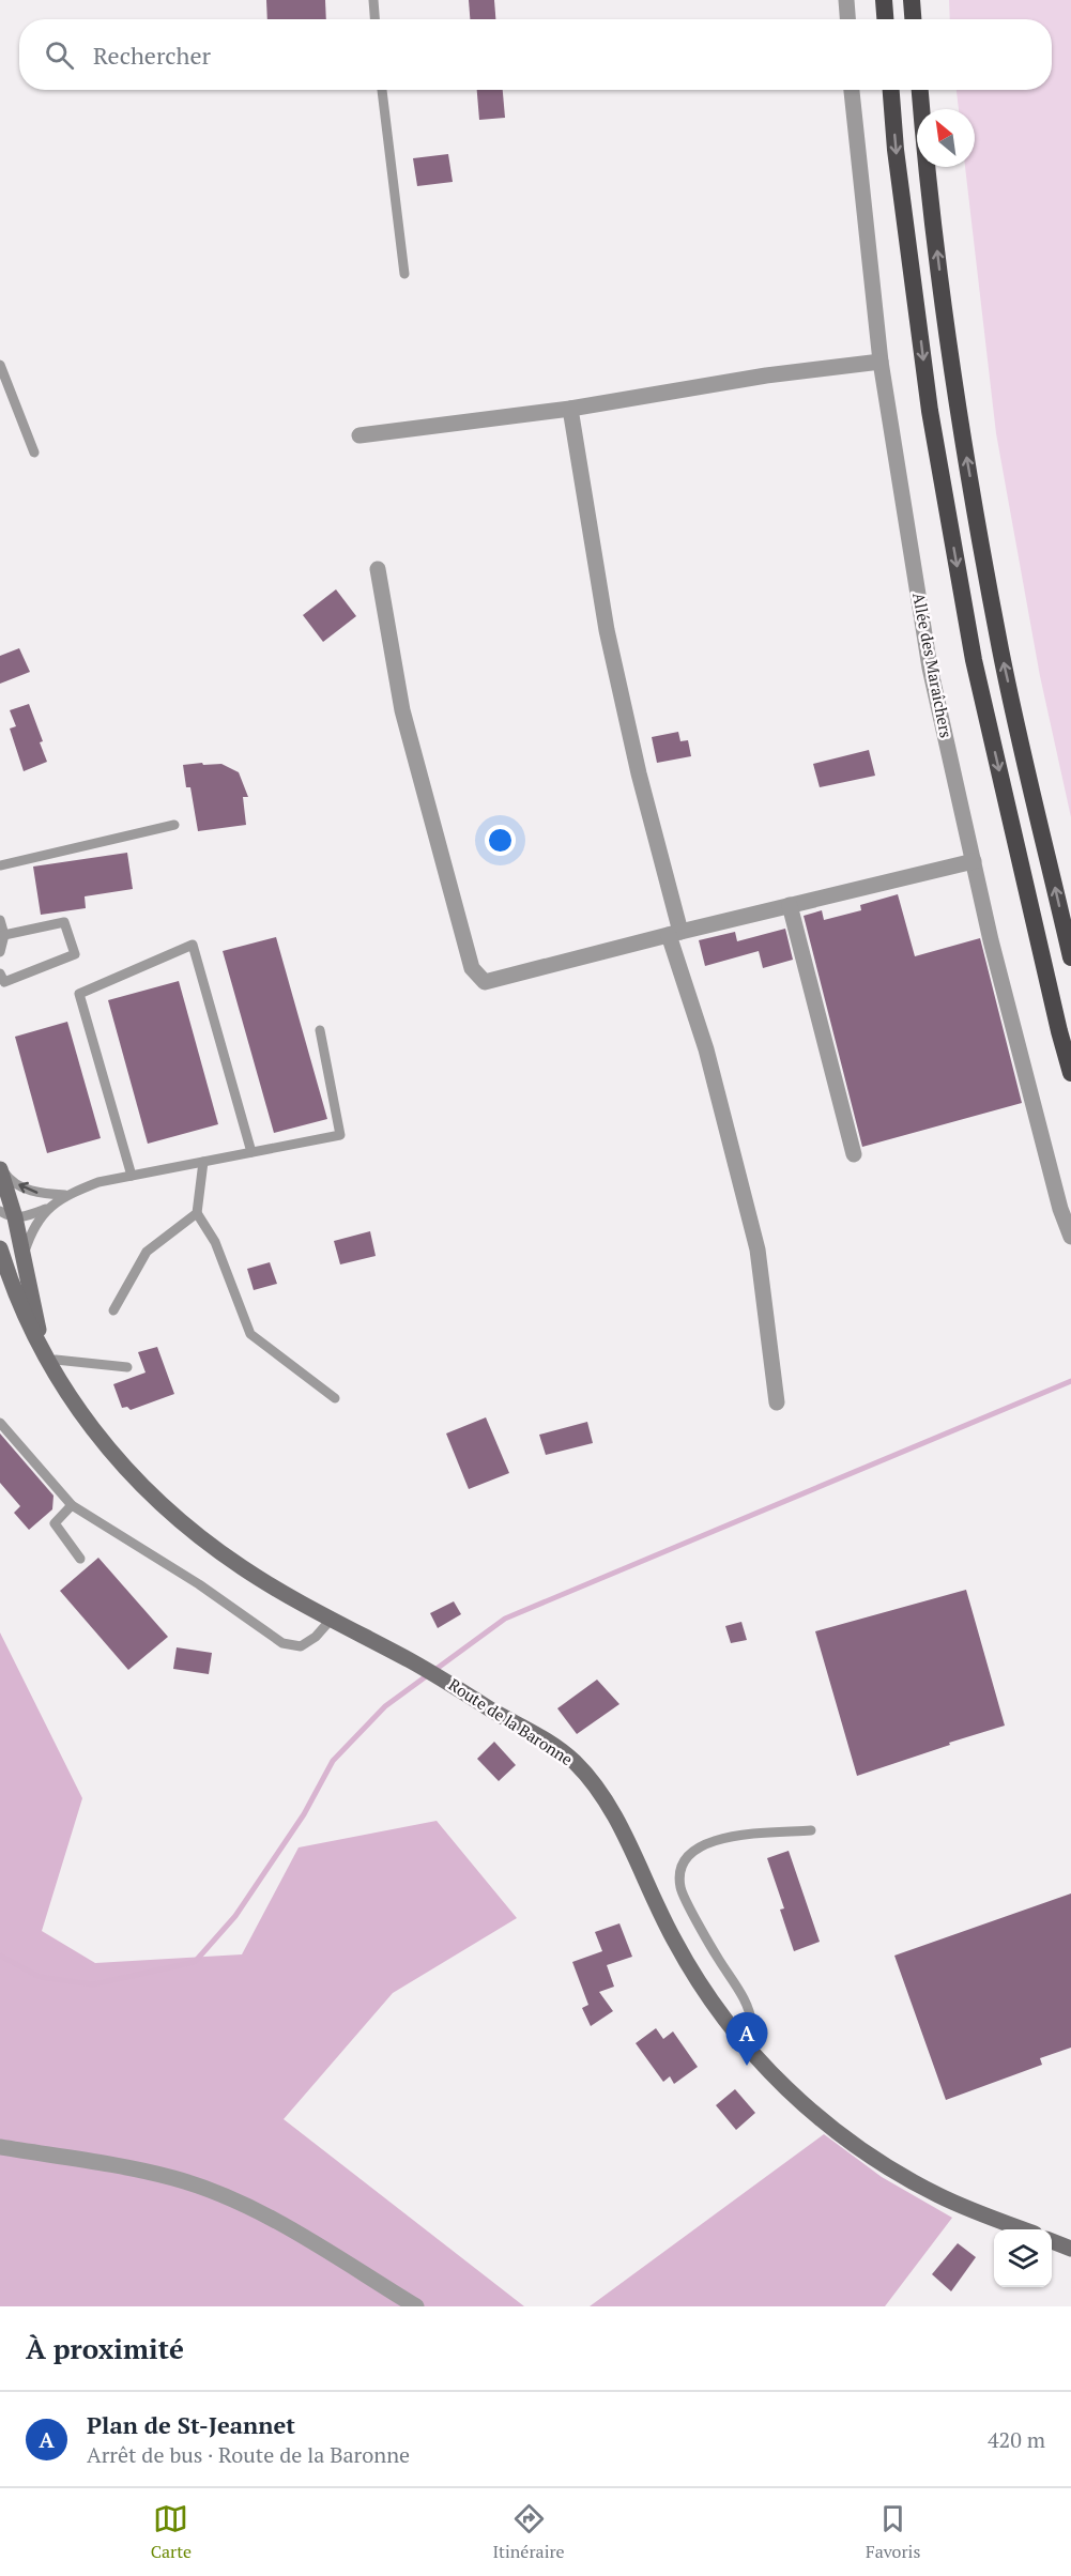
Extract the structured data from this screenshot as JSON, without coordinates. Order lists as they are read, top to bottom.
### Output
{
  "streets": {
    "main road": ["Route de la Baronne"],
    "street": ["Allée des Maraîchers"]
  },
  "north": "top left",
  "page": {
    "search": "Rechercher",
    "pins": "A",
    "heading": "À proximité",
    "list": [
      {
        "mark": "A",
        "name": "Plan de St-Jeannet",
        "note": "Arrêt de bus · Route de la Baronne",
        "value": "420 m"
      }
    ],
    "nav": ["Carte", "Itinéraire", "Favoris"]
  }
}
